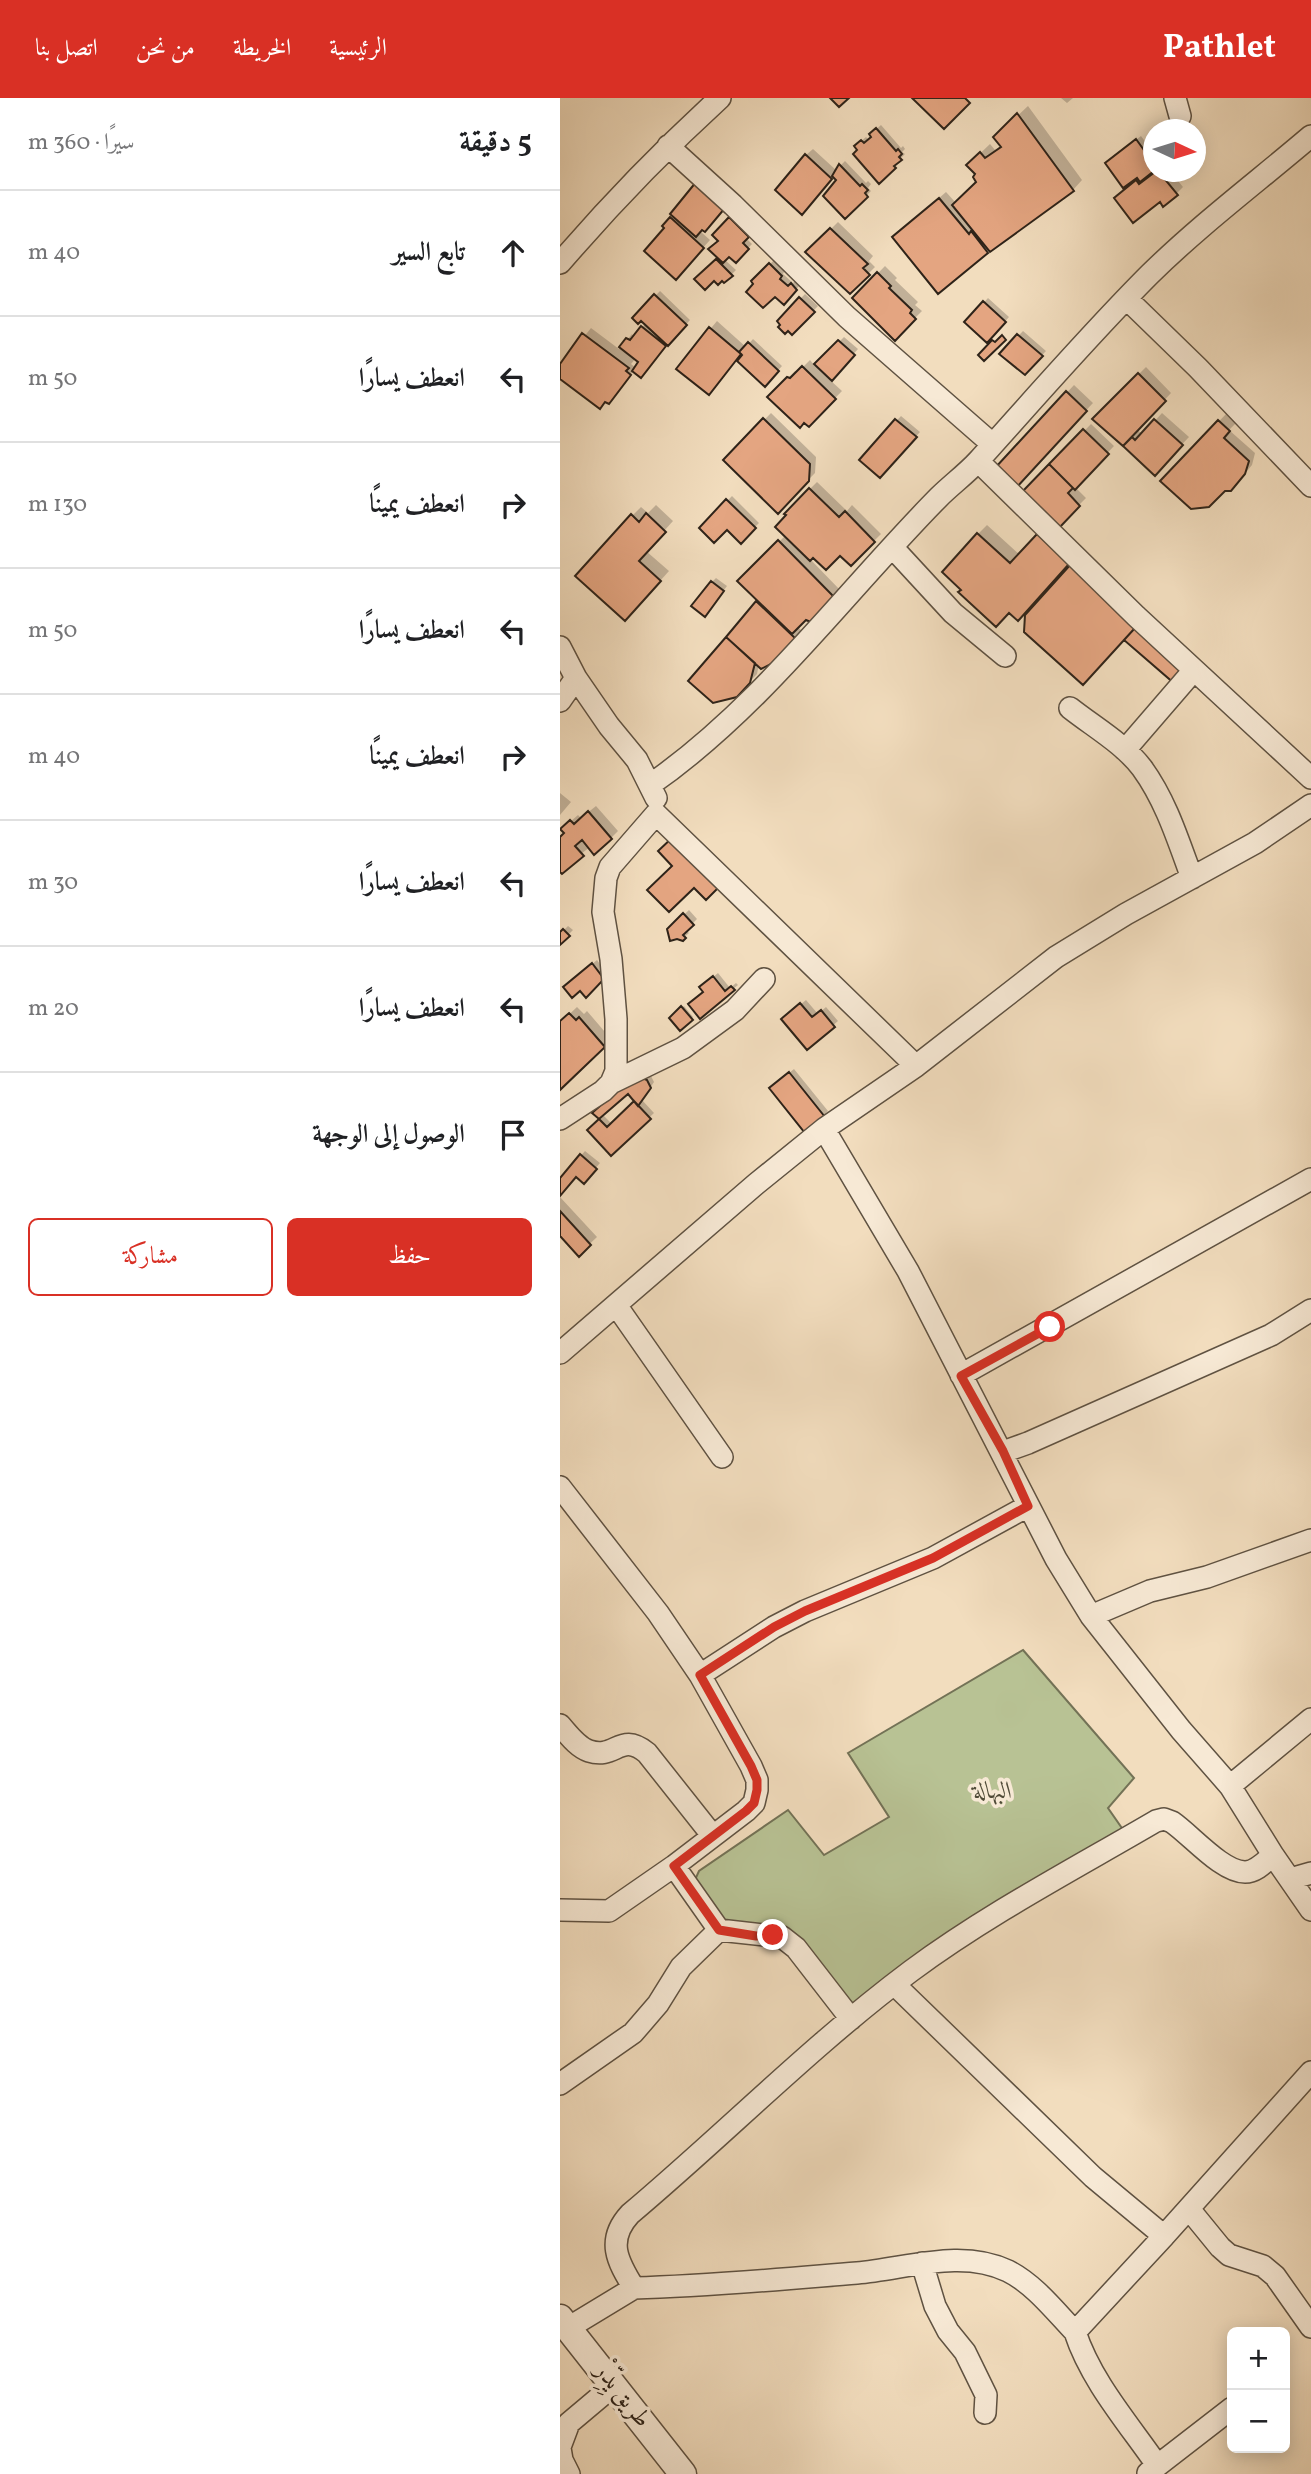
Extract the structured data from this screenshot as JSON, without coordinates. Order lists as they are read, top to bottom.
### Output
{
  "streets": {
    "street": ["طريق يِدِّرْ"]
  },
  "parks": ["البهالة"],
  "north": "right",
  "page": {
    "header": "Pathlet",
    "nav": [
      "الرئيسية",
      "الخريطة",
      "من نحن",
      "اتصل بنا"
    ],
    "heading": ["5 دقيقة", "سيرًا · 360 m"],
    "list": [
      ["تابع السير", "40 m"],
      ["انعطف يسارًا", "50 m"],
      ["انعطف يمينًا", "130 m"],
      ["انعطف يسارًا", "50 m"],
      ["انعطف يمينًا", "40 m"],
      ["انعطف يسارًا", "30 m"],
      ["انعطف يسارًا", "20 m"],
      "الوصول إلى الوجهة"
    ],
    "buttons": ["حفظ", "مشاركة"],
    "map_buttons": ["+", "−"]
  }
}
